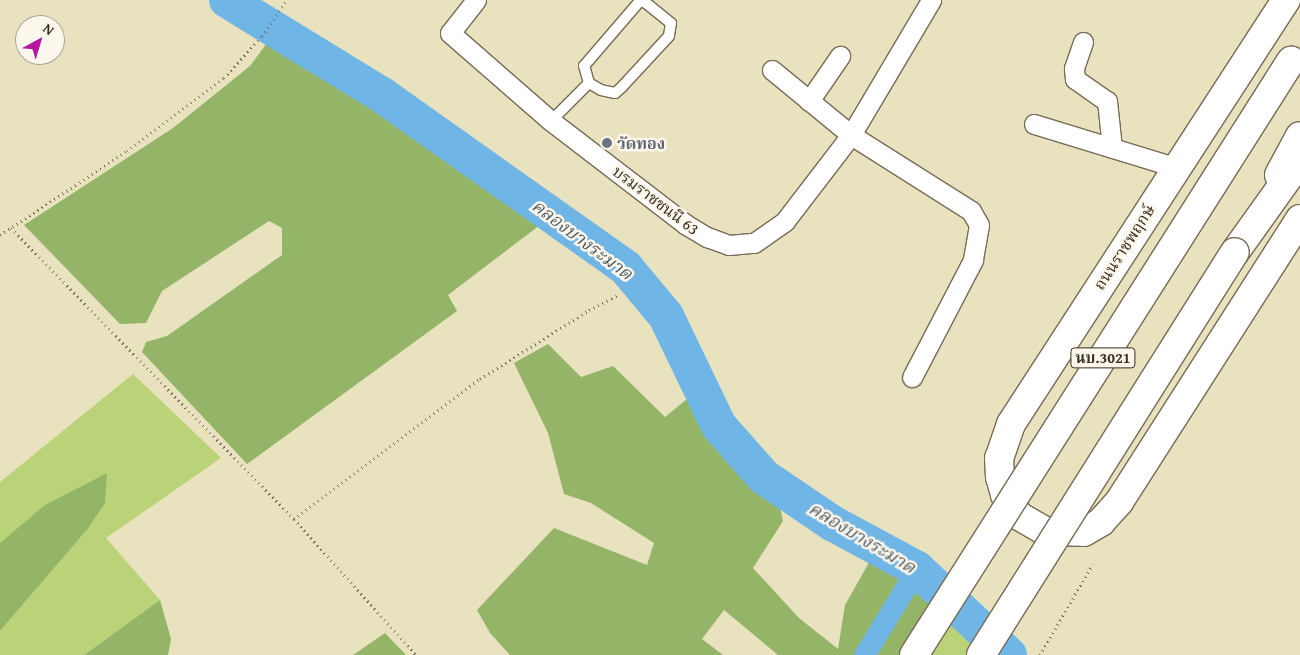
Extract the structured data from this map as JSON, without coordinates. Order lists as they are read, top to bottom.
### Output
{
  "streets": {
    "main road": ["ถนนราชพฤกษ์", "นบ.3021"],
    "street": ["บรมราชชนนี 63"]
  },
  "water": ["คลองบางระมาด"],
  "places": ["วัดทอง"],
  "north": "top right"
}
